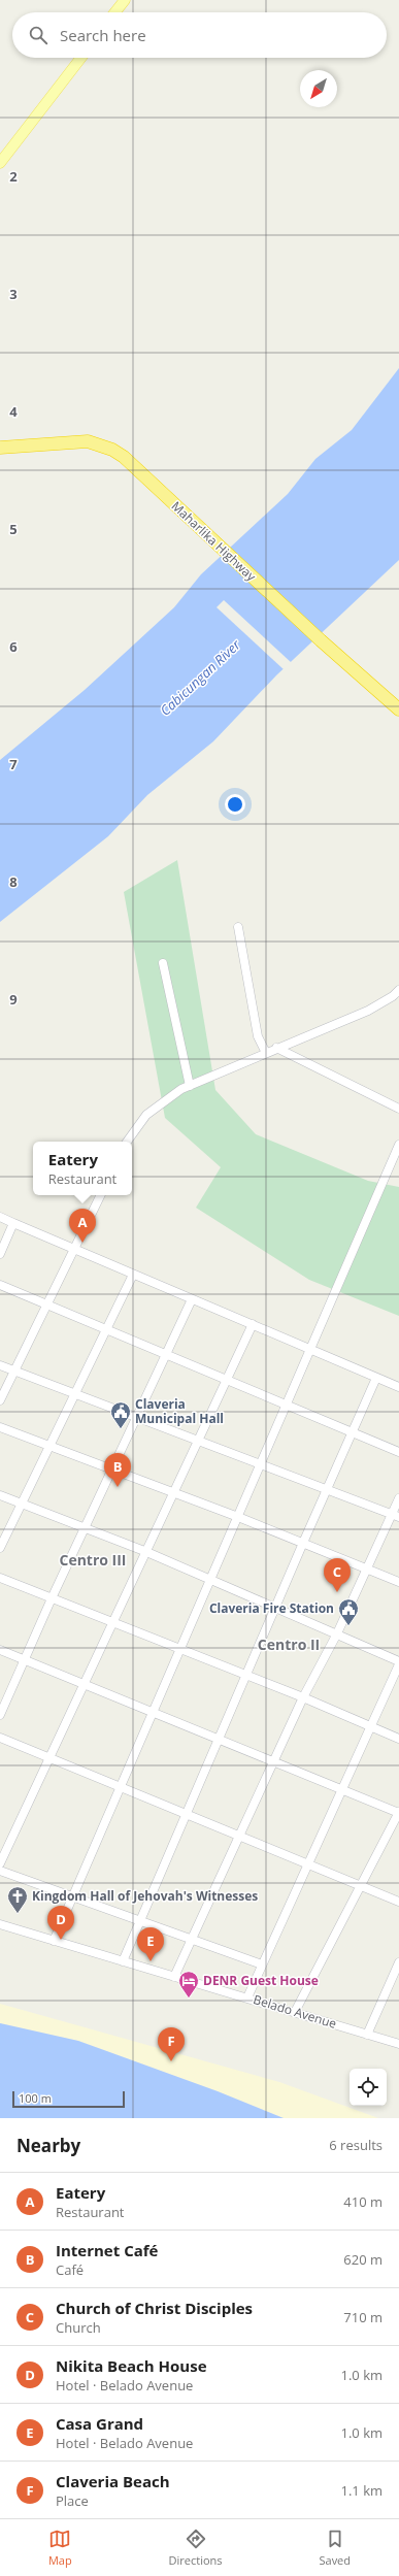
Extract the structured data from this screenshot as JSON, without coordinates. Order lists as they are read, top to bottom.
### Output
{
  "streets": {
    "highway": ["Maharlika Highway"],
    "street": ["Belado Avenue"]
  },
  "districts": ["Centro III", "Centro II"],
  "water": ["Cabicungan River"],
  "places": {
    "public building": ["Claveria Municipal Hall", "Claveria Fire Station"],
    "church": ["Kingdom Hall of Jehovah's Witnesses"],
    "hotel": ["DENR Guest House"]
  },
  "scale_bar": "100 m",
  "north": "bottom left",
  "page": {
    "search": "Search here",
    "popup": ["Eatery", "Restaurant"],
    "pins": [
      "A",
      "B",
      "C",
      "D",
      "E",
      "F"
    ],
    "scale": "100 m",
    "heading": ["Nearby", "6 results"],
    "list": [
      {
        "mark": "A",
        "name": "Eatery",
        "note": "Restaurant",
        "value": "410 m"
      },
      {
        "mark": "B",
        "name": "Internet Café",
        "note": "Café",
        "value": "620 m"
      },
      {
        "mark": "C",
        "name": "Church of Christ Disciples",
        "note": "Church",
        "value": "710 m"
      },
      {
        "mark": "D",
        "name": "Nikita Beach House",
        "note": "Hotel · Belado Avenue",
        "value": "1.0 km"
      },
      {
        "mark": "E",
        "name": "Casa Grand",
        "note": "Hotel · Belado Avenue",
        "value": "1.0 km"
      },
      {
        "mark": "F",
        "name": "Claveria Beach",
        "note": "Place",
        "value": "1.1 km"
      }
    ],
    "nav": ["Map", "Directions", "Saved"]
  },
  "grid": {
    "rows": [
      "2",
      "3",
      "4",
      "5",
      "6",
      "7",
      "8",
      "9"
    ]
  }
}
